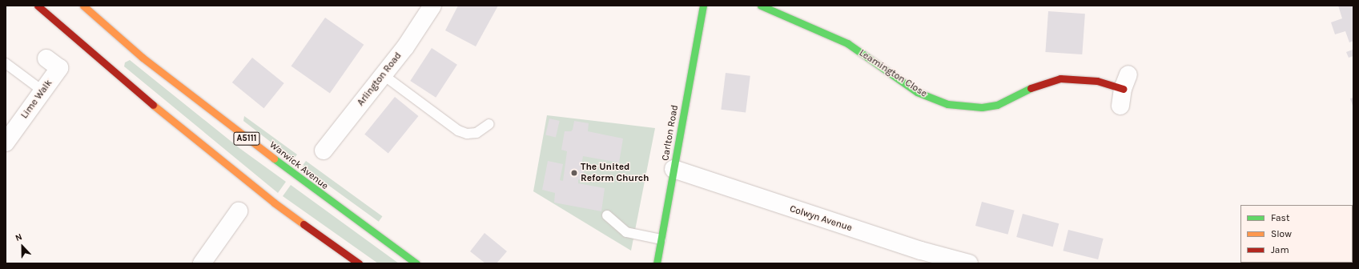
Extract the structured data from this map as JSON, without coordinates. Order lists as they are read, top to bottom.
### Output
{
  "streets": {
    "main road": [
      "Leamington Close",
      "Carlton Road",
      "A5111",
      "Warwick Avenue"
    ],
    "street": ["Arlington Road", "Lime Walk", "Colwyn Avenue"]
  },
  "crossings": [
    ["Carlton Road", "Colwyn Avenue"]
  ],
  "places": ["The United Reform Church"],
  "legend": ["Fast", "Slow", "Jam"],
  "north": "top"
}
